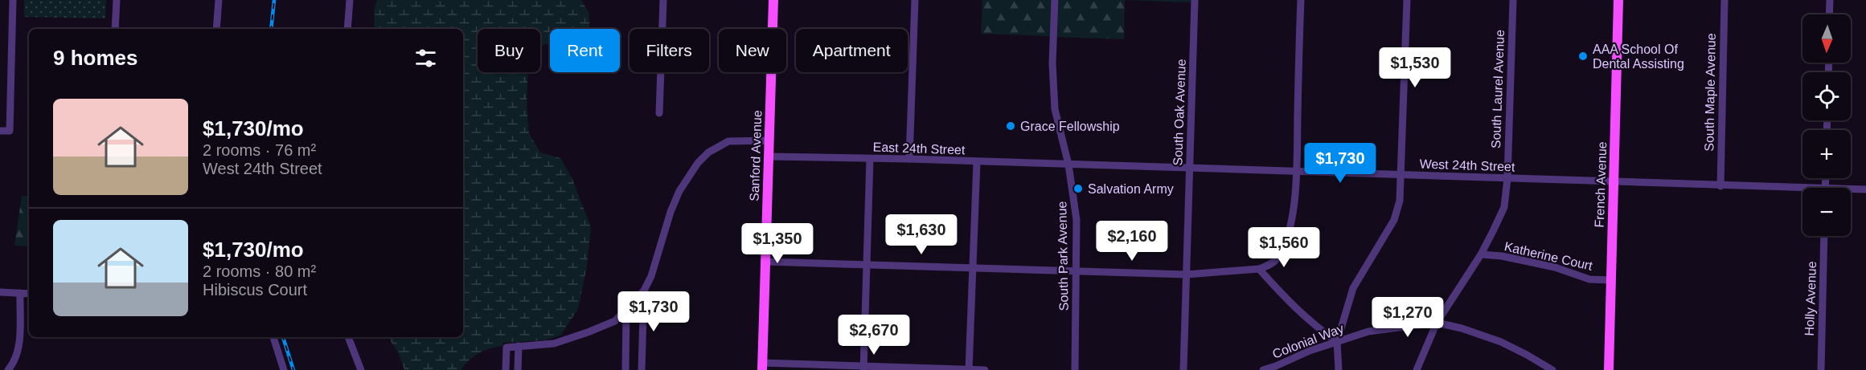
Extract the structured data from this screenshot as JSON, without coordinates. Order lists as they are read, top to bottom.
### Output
{
  "streets": {
    "main road": ["Sanford Avenue", "French Avenue"],
    "street": [
      "South Laurel Avenue",
      "South Maple Avenue",
      "South Oak Avenue",
      "East 24th Street",
      "West 24th Street",
      "South Park Avenue",
      "Katherine Court",
      "Holly Avenue",
      "Colonial Way"
    ]
  },
  "crossings": [
    ["South Laurel Avenue", "West 24th Street"],
    ["South Laurel Avenue", "Katherine Court"],
    ["South Laurel Avenue", "Colonial Way"],
    ["South Maple Avenue", "West 24th Street"],
    ["South Oak Avenue", "West 24th Street"],
    ["East 24th Street", "Sanford Avenue"],
    ["East 24th Street", "West 24th Street"],
    ["East 24th Street", "South Park Avenue"],
    ["West 24th Street", "French Avenue"],
    ["West 24th Street", "South Park Avenue"],
    ["French Avenue", "Katherine Court"]
  ],
  "places": ["AAA School Of Dental Assisting", "Grace Fellowship", "Salvation Army"],
  "north": "bottom",
  "page": {
    "map_buttons": ["+", "−"],
    "chip": [
      "Buy",
      "Rent",
      "Filters",
      "New",
      "Apartment"
    ],
    "heading": "9 homes",
    "price": [
      "$1,530",
      "$1,730",
      "$1,630",
      "$2,160",
      "$1,350",
      "$1,560",
      "$1,730",
      "$1,270",
      "$2,670"
    ],
    "list": [
      {
        "name": "$1,730/mo",
        "note": "2 rooms · 76 m² · West 24th Street"
      },
      {
        "name": "$1,730/mo",
        "note": "2 rooms · 80 m² · Hibiscus Court"
      }
    ]
  }
}
